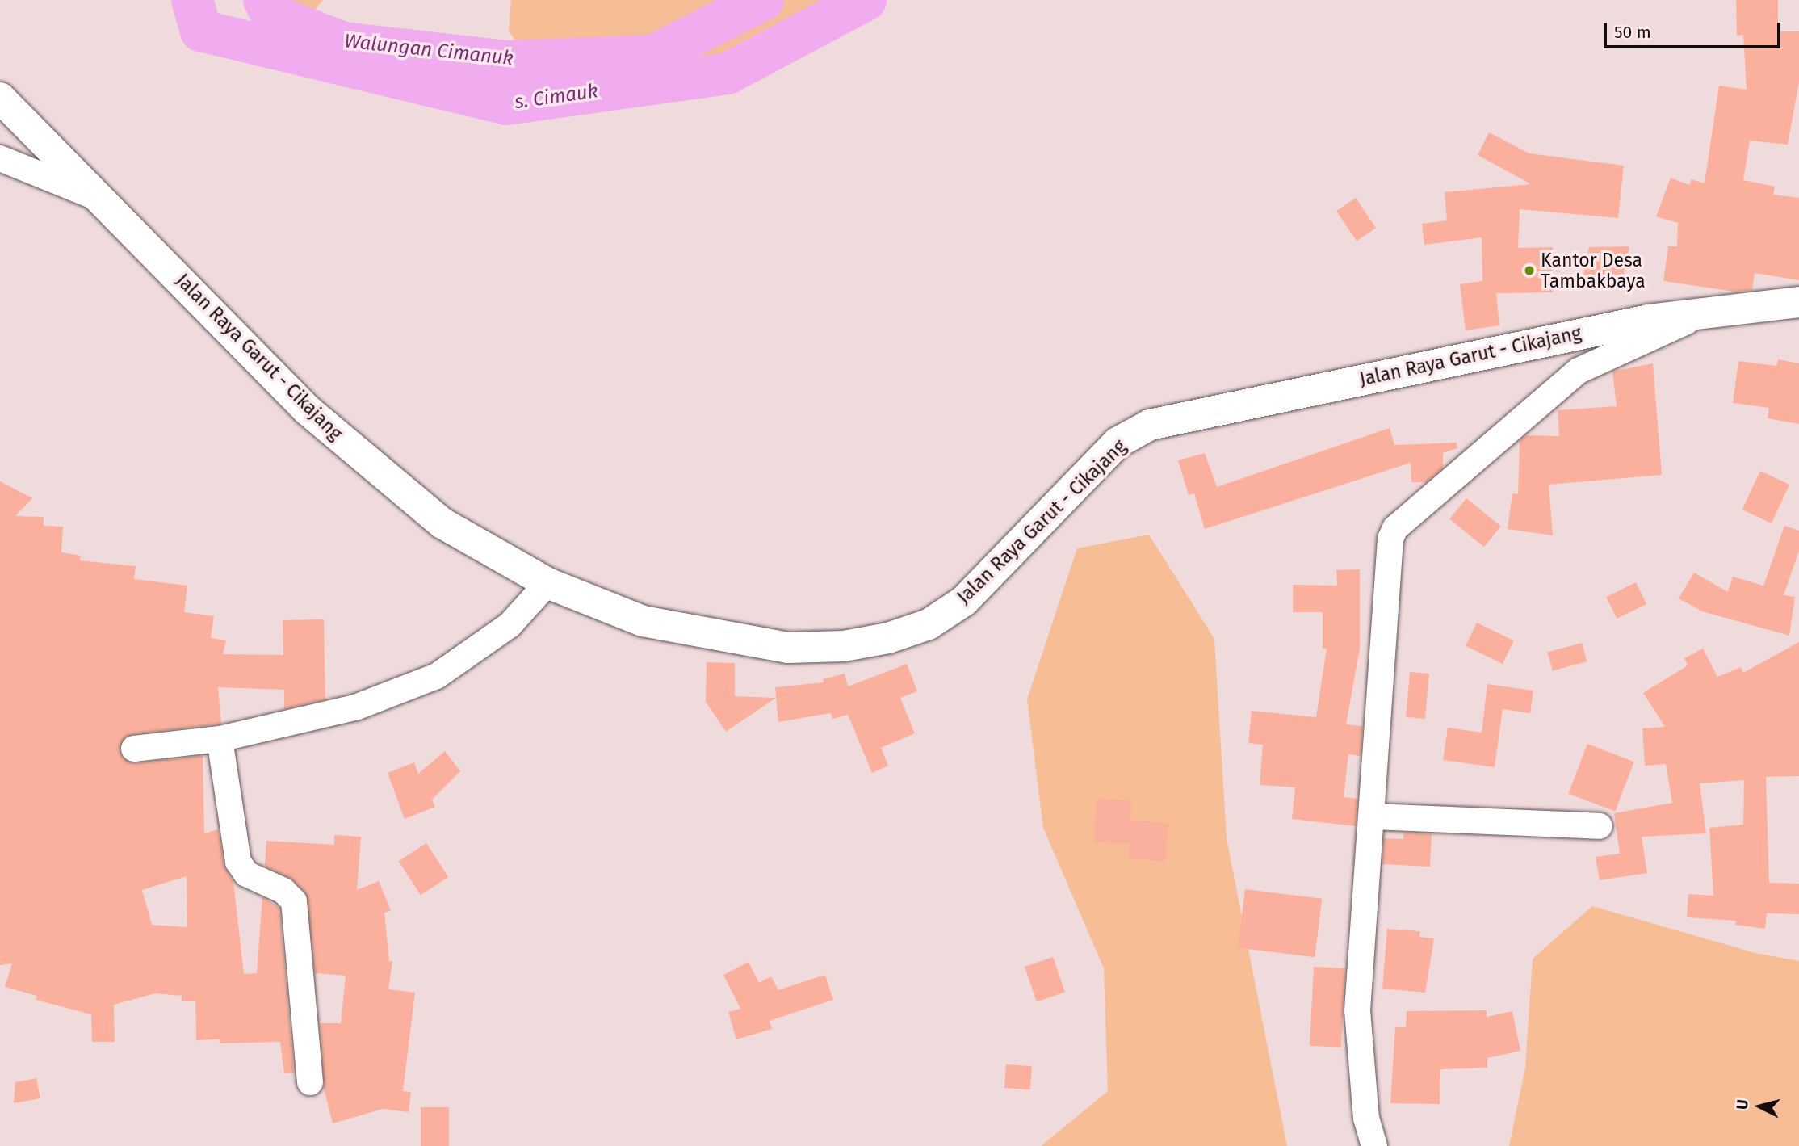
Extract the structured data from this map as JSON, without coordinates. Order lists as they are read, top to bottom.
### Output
{
  "streets": {
    "main road": ["Jalan Raya Garut - Cikajang"]
  },
  "water": ["Walungan Cimanuk", "s. Cimauk"],
  "places": ["Kantor Desa Tambakbaya"],
  "scale_bar": "50 m",
  "north": "left"
}
